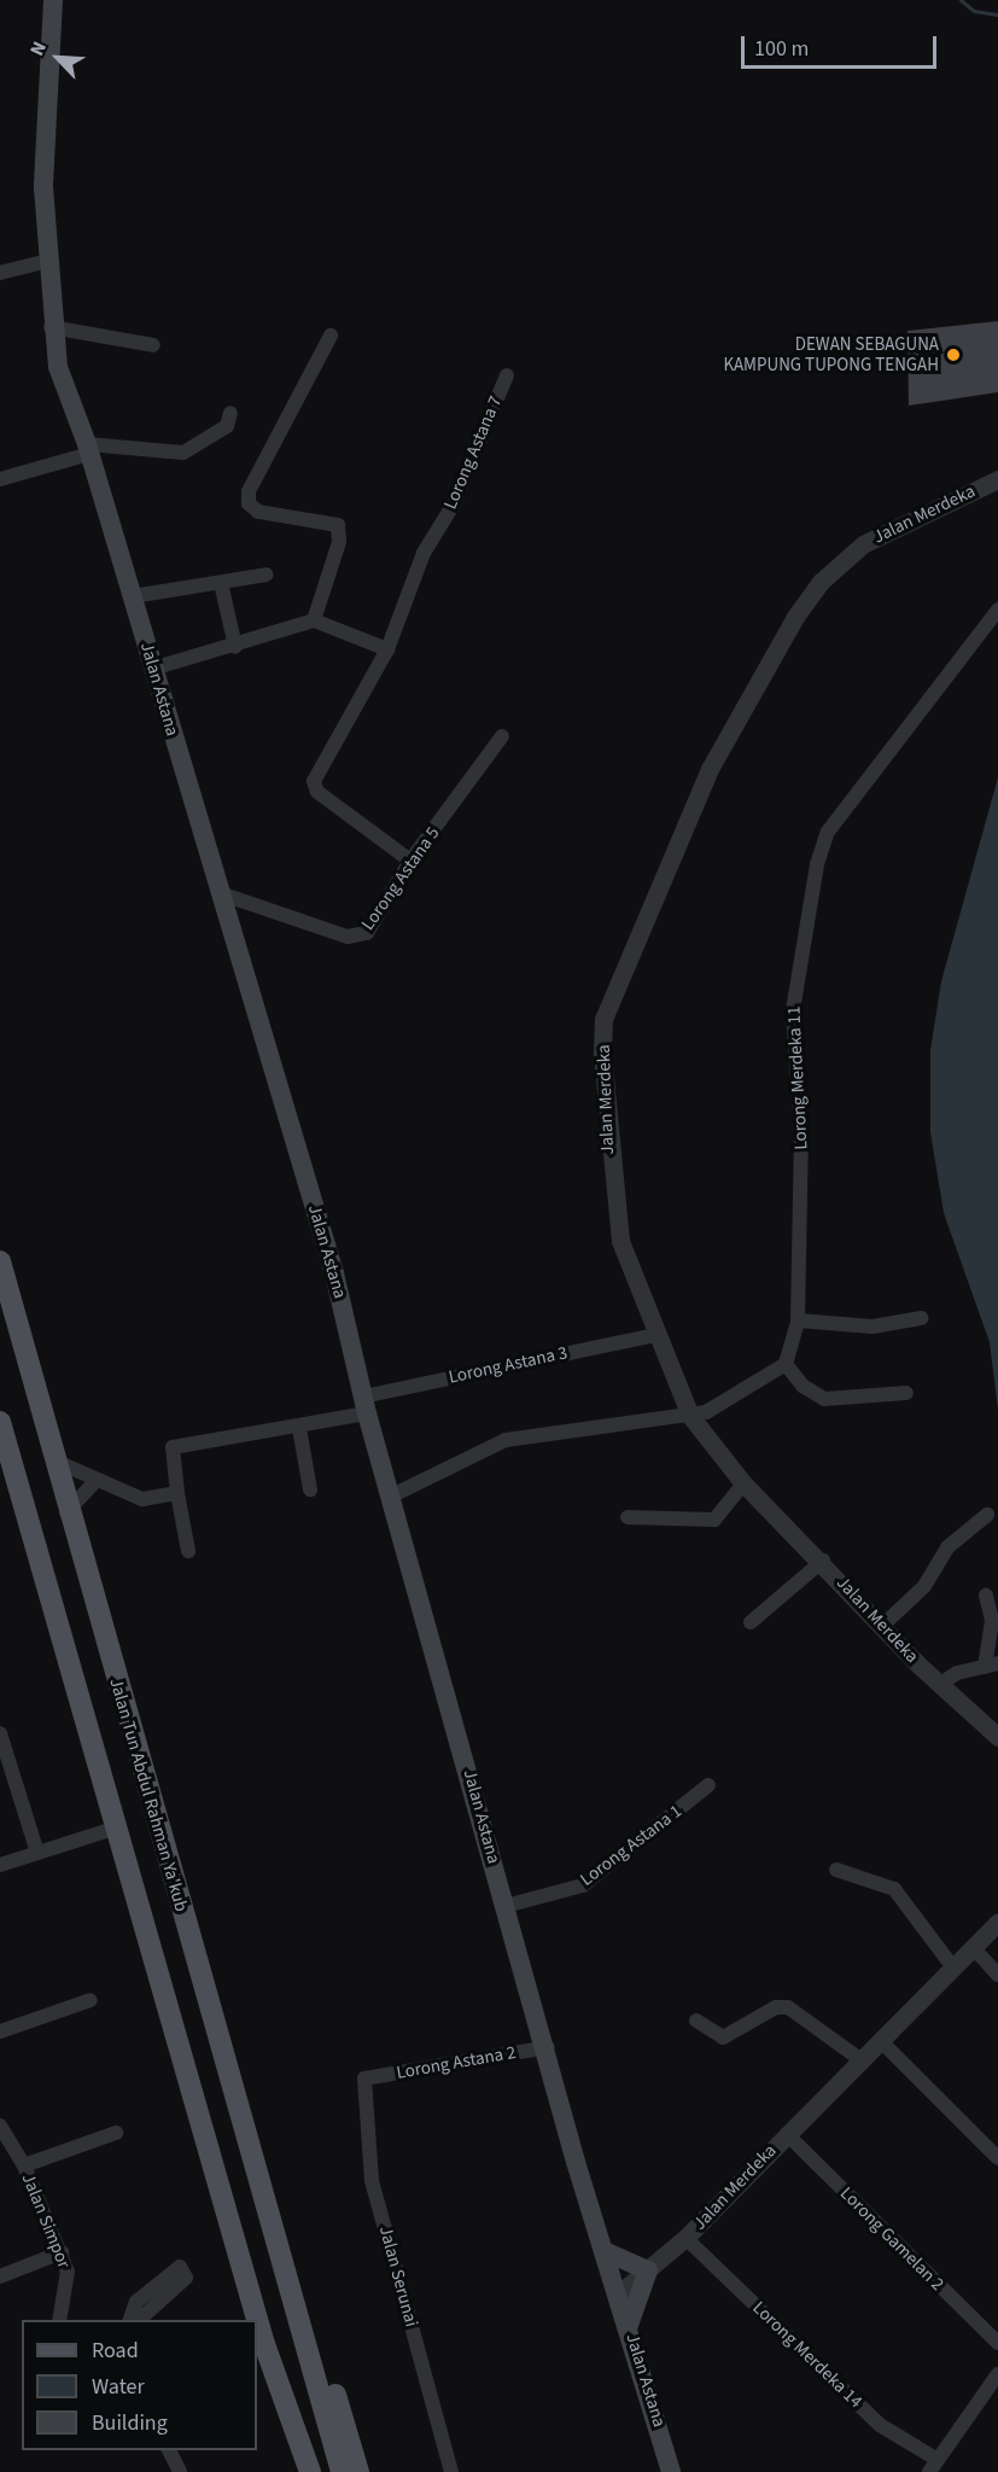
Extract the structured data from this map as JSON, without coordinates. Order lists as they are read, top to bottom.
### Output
{
  "streets": {
    "main road": ["Jalan Astana", "Jalan Tun Abdul Rahman Ya'kub"],
    "street": [
      "Lorong Astana 7",
      "Jalan Merdeka",
      "Lorong Astana 5",
      "Lorong Merdeka 11",
      "Lorong Astana 3",
      "Lorong Astana 1",
      "Lorong Astana 2",
      "Jalan Simpor",
      "Lorong Gamelan 2",
      "Jalan Serunai",
      "Lorong Merdeka 14"
    ]
  },
  "crossings": [
    ["Lorong Astana 7", "Lorong Astana 5"],
    ["Jalan Merdeka", "Jalan Astana"],
    ["Jalan Merdeka", "Lorong Astana 3"],
    ["Jalan Merdeka", "Lorong Gamelan 2"],
    ["Jalan Merdeka", "Lorong Merdeka 14"],
    ["Jalan Astana", "Lorong Astana 5"],
    ["Jalan Astana", "Lorong Astana 3"],
    ["Jalan Astana", "Lorong Astana 1"],
    ["Jalan Astana", "Lorong Astana 2"],
    ["Lorong Astana 2", "Jalan Serunai"]
  ],
  "places": ["DEWAN SEBAGUNA KAMPUNG TUPONG TENGAH"],
  "legend": ["Road", "Water", "Building"],
  "scale_bar": "100 m",
  "north": "top left"
}
